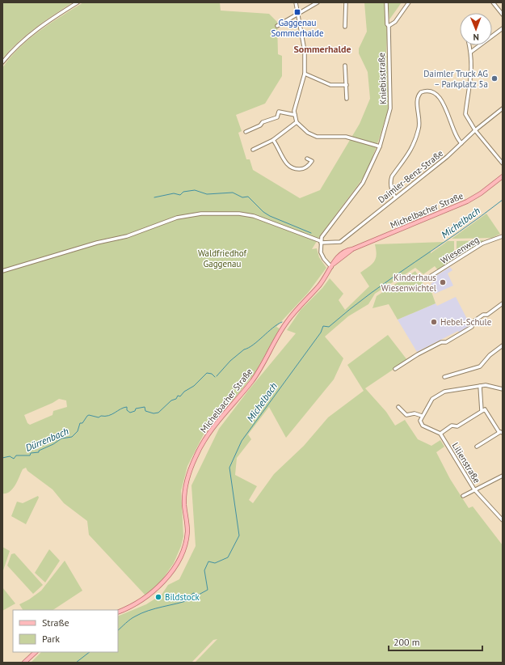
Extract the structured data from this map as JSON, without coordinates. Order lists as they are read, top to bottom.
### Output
{
  "streets": {
    "main road": ["Michelbacher Straße"],
    "street": [
      "Kniebisstraße",
      "Daimler-Benz-Straße",
      "Wiesenweg",
      "Lilienstraße"
    ]
  },
  "crossings": [
    ["Kniebisstraße", "Daimler-Benz-Straße"]
  ],
  "districts": ["Sommerhalde"],
  "water": ["Michelbach", "Dürrenbach"],
  "parks": ["Waldfriedhof Gaggenau"],
  "places": {
    "transit": ["Gaggenau Sommerhalde"],
    "other": [
      "Daimler Truck AG − Parkplatz 5a",
      "Kinderhaus Wiesenwichtel",
      "Hebel-Schule",
      "Bildstock"
    ]
  },
  "legend": ["Straße", "Park"],
  "scale_bar": "200 m",
  "north": "bottom"
}
